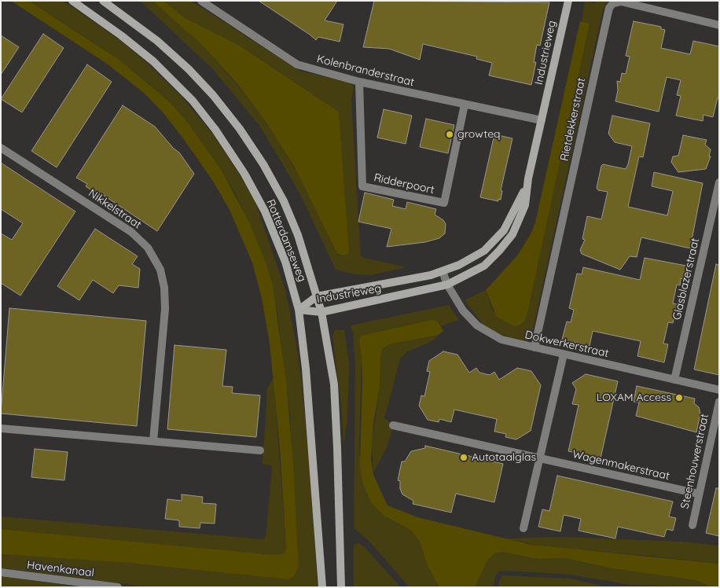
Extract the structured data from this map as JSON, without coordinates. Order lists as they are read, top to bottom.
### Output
{
  "streets": {
    "main road": ["Industrieweg", "Rotterdamseweg"],
    "street": [
      "Kolenbranderstraat",
      "Rietdekkerstraat",
      "Ridderpoort",
      "Nikkelstraat",
      "Glasblazerstraat",
      "Dokwerkerstraat",
      "Steenhouwerstraat",
      "Wagenmakerstraat",
      "Havenkanaal"
    ]
  },
  "crossings": [
    ["Industrieweg", "Kolenbranderstraat"],
    ["Industrieweg", "Rotterdamseweg"],
    ["Industrieweg", "Dokwerkerstraat"],
    ["Kolenbranderstraat", "Ridderpoort"],
    ["Rietdekkerstraat", "Dokwerkerstraat"],
    ["Glasblazerstraat", "Dokwerkerstraat"],
    ["Steenhouwerstraat", "Wagenmakerstraat"]
  ],
  "places": ["growteq", "LOXAM Access", "Autotaalglas"]
}
